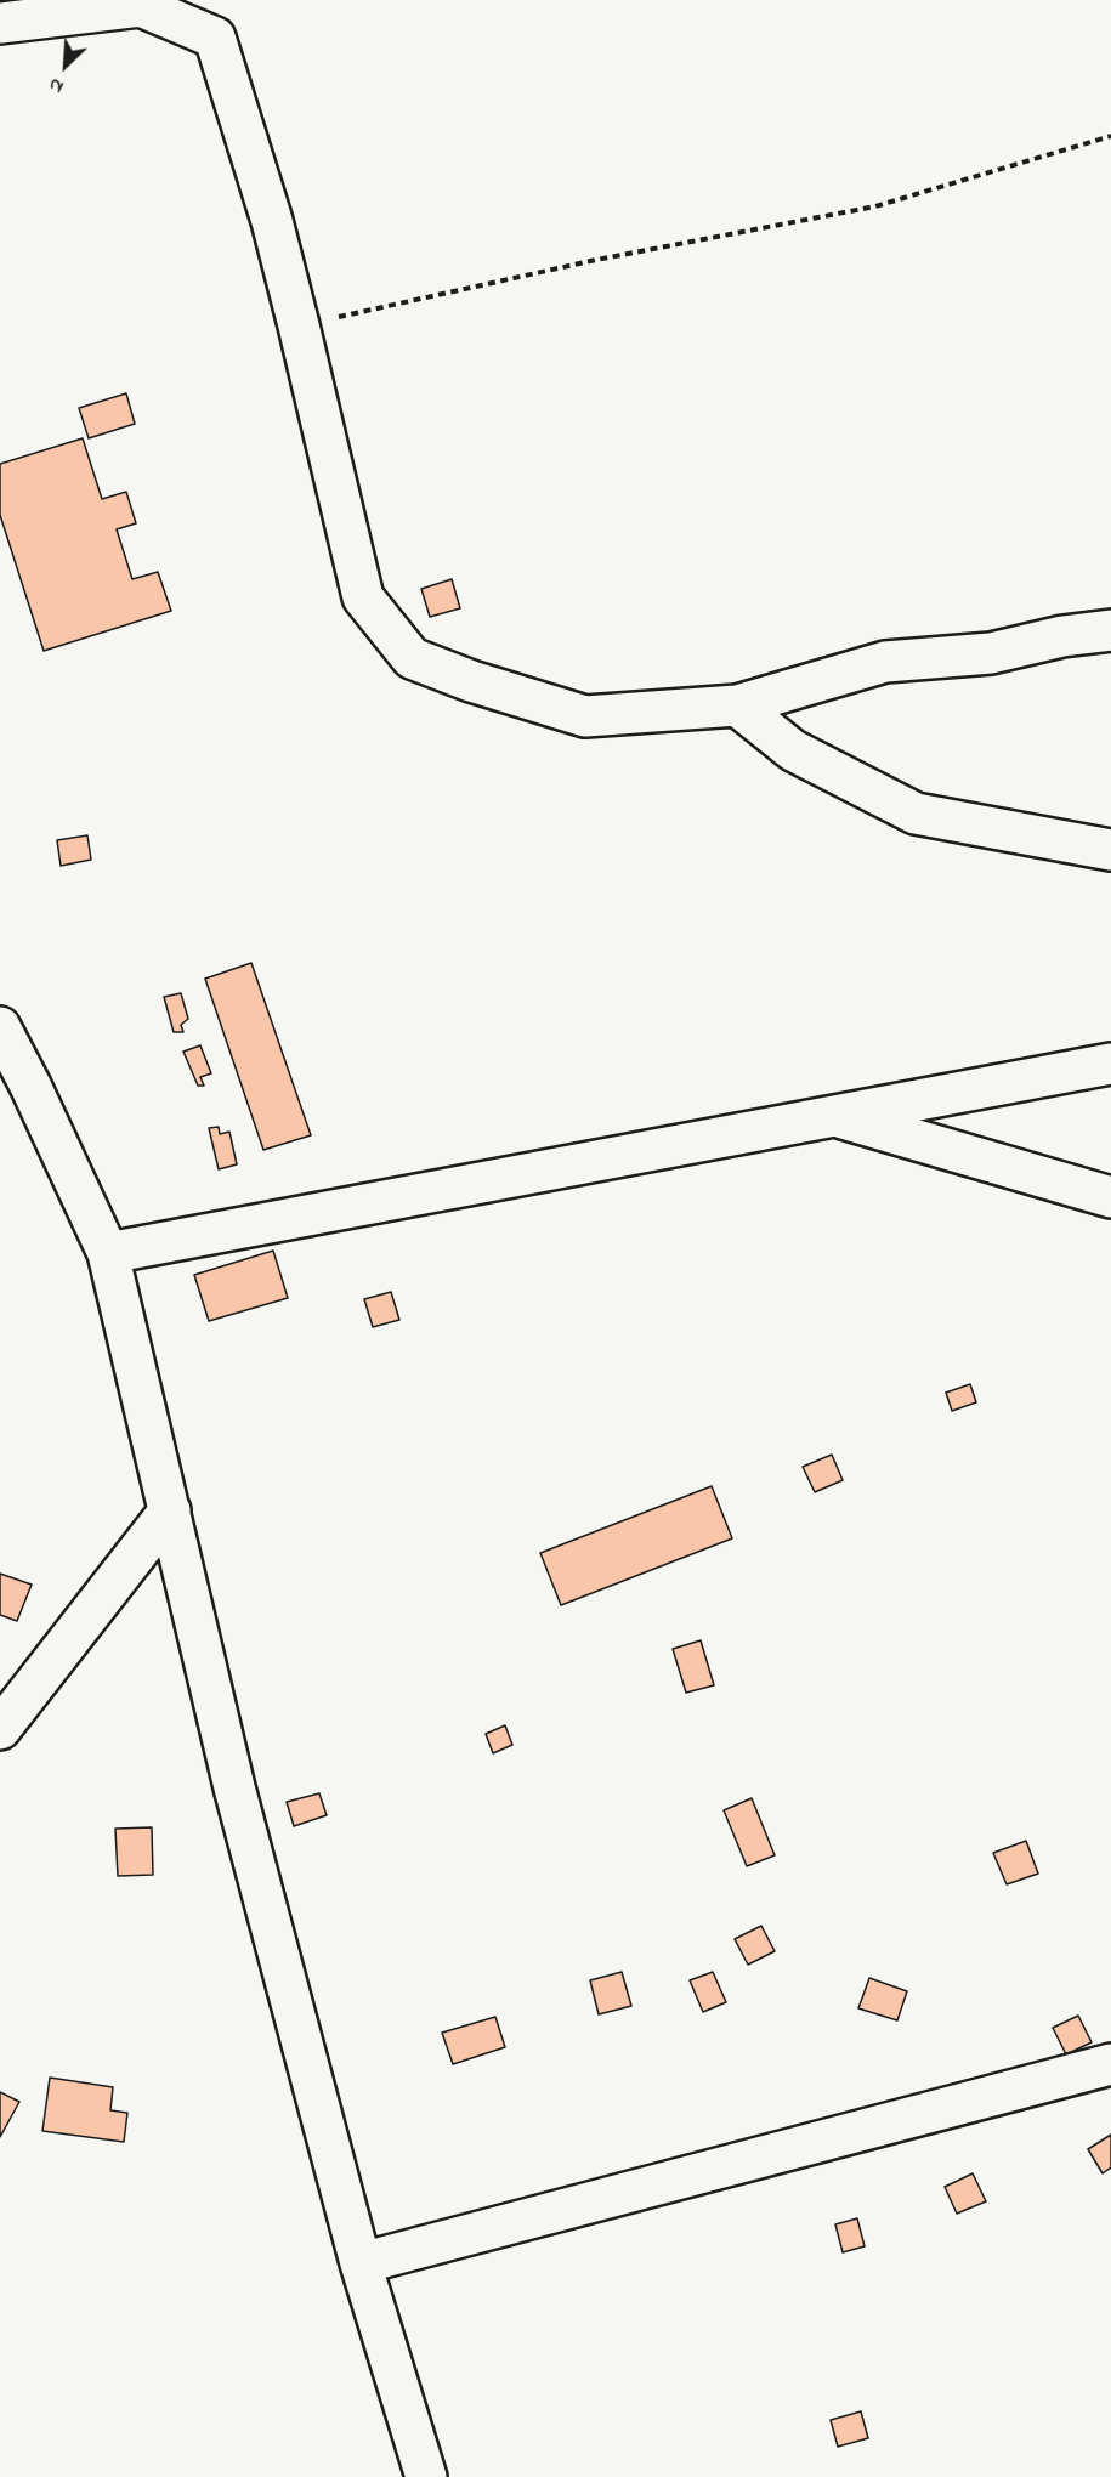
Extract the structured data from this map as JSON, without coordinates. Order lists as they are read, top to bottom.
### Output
{
  "north": "bottom left"
}
